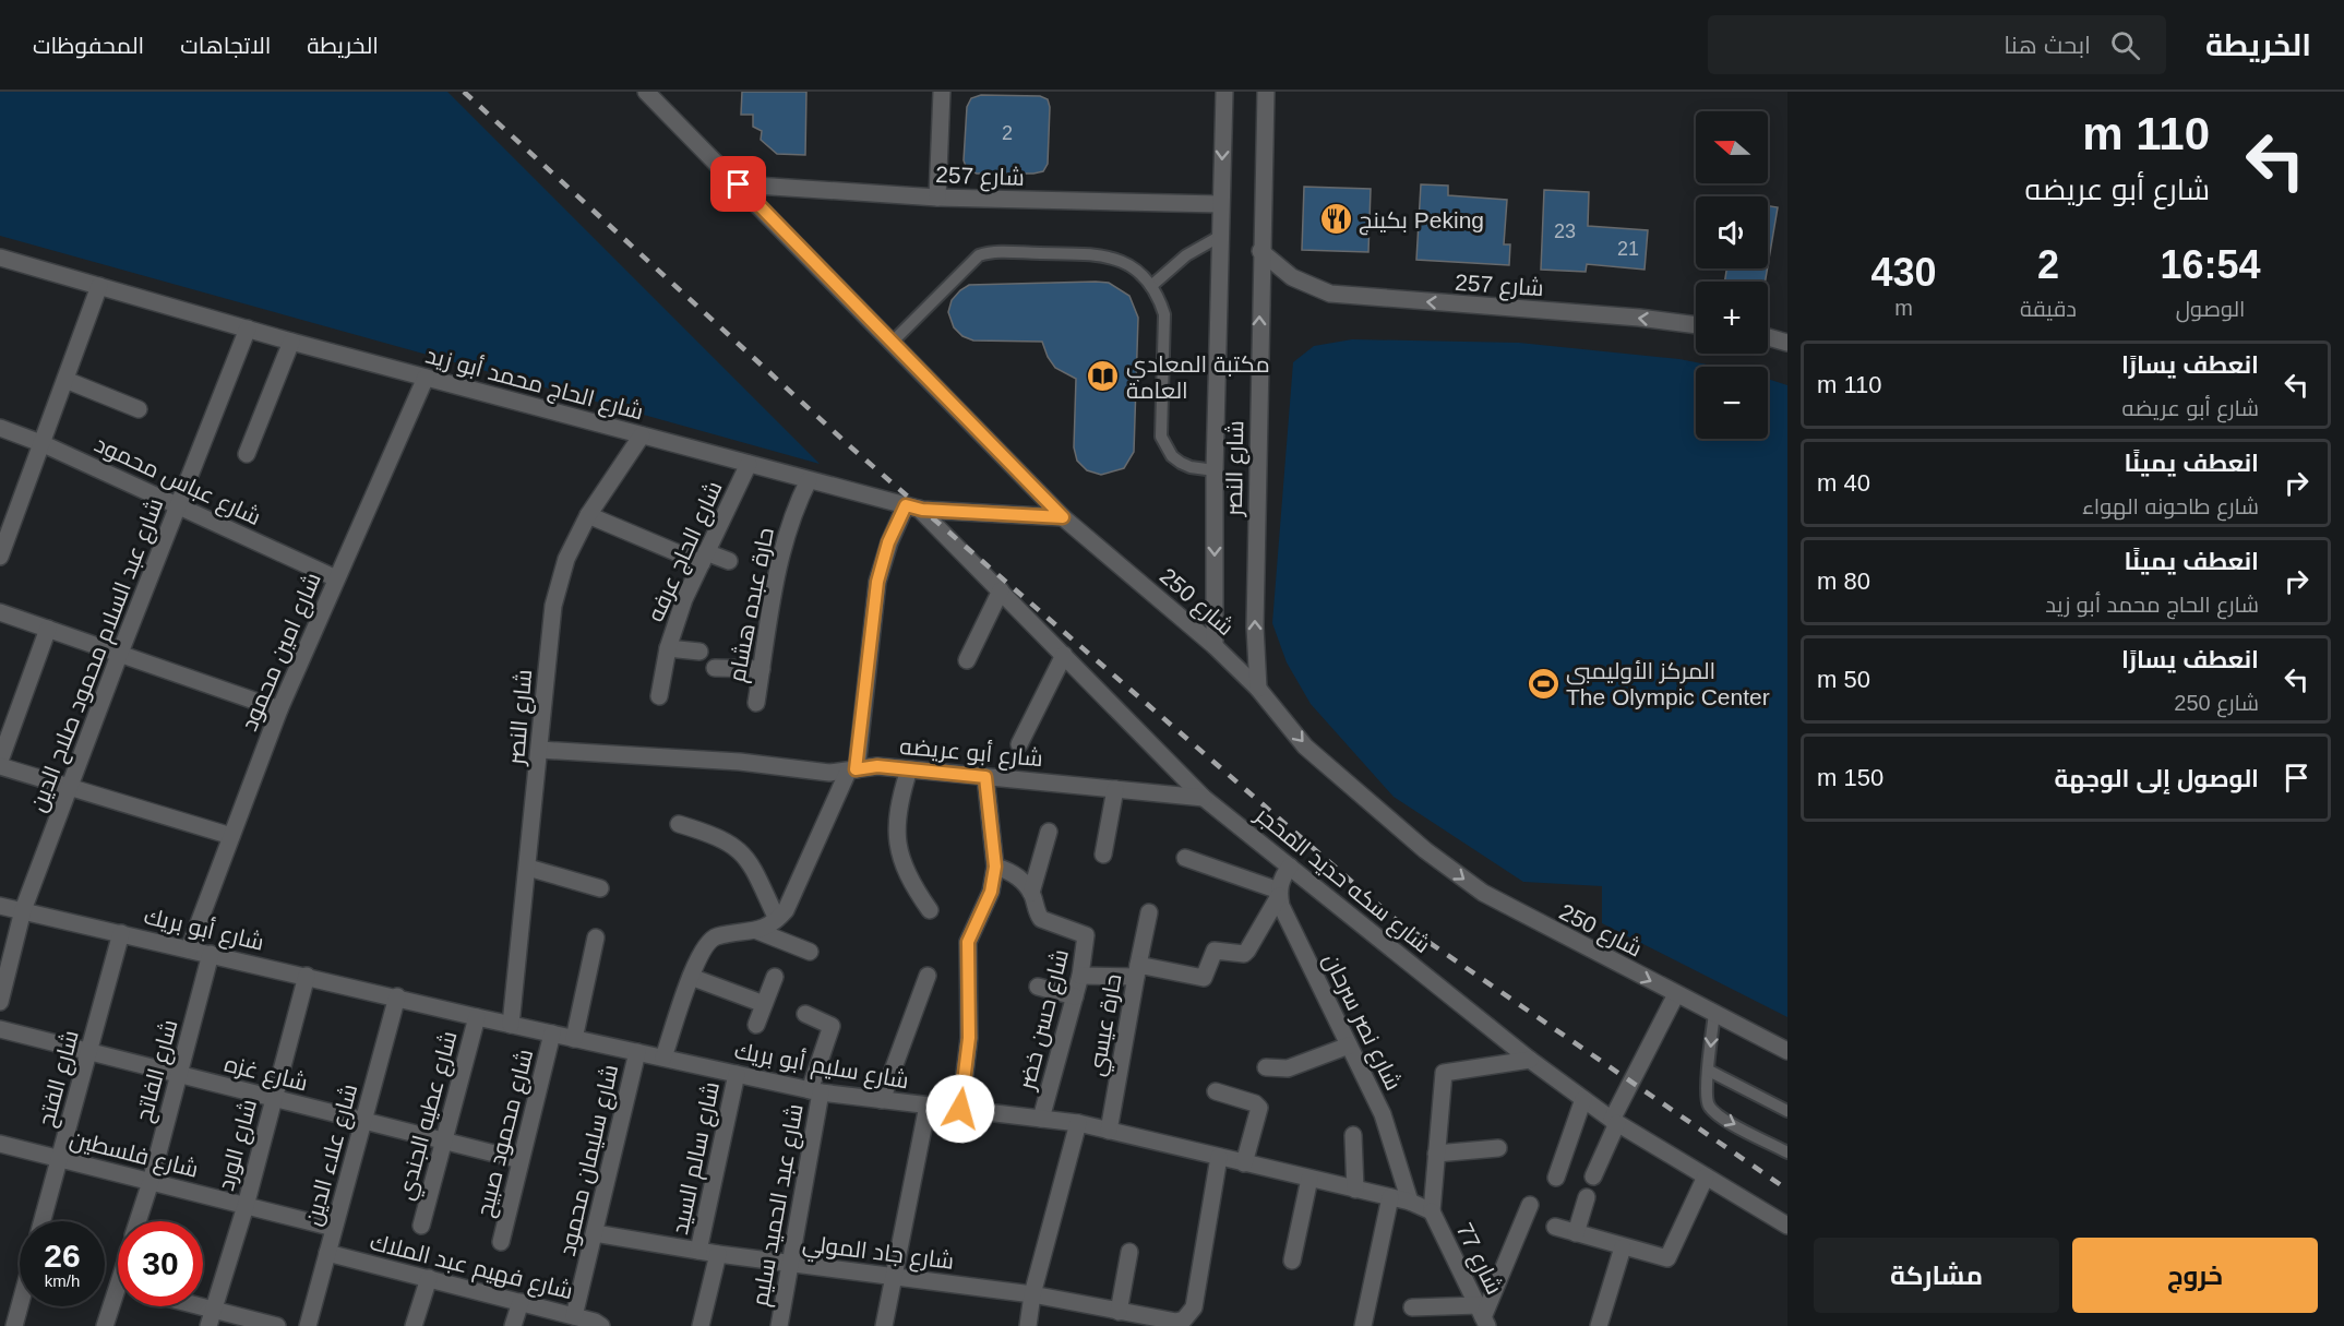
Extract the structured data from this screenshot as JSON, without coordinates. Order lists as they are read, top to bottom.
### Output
{
  "streets": {
    "street": [
      "شارع 257",
      "شارع الحاج محمد أبو زيد",
      "شارع النصر",
      "شارع عباس محمود",
      "شارع الحاج عرفه",
      "شارع 250",
      "حارة عبده هشام",
      "شارع امين محمود",
      "شارع عبد السلام محمود صلاح الدين",
      "شارع أبو عريضه",
      "شارع سكه حديد المحجر",
      "شارع أبو بريك",
      "شارع حسن خضر",
      "شارع نصر سرحان",
      "حارة عيسي",
      "شارع سليم أبو بريك",
      "شارع الفاتح",
      "شارع غزه",
      "شارع الفتح",
      "شارع عطيه الجندي",
      "شارع محمود صبيح",
      "شارع الورد",
      "شارع فلسطين",
      "شارع علاء الدين",
      "شارع سالم السيد",
      "شارع سليمان محمود",
      "شارع عبد الحميد سليم",
      "شارع جاد المولي",
      "شارع 77",
      "شارع فهيم عبد الملاك"
    ]
  },
  "crossings": [
    ["شارع 257", "شارع النصر"],
    ["شارع 257", "شارع 250"],
    ["شارع الحاج محمد أبو زيد", "شارع النصر"],
    ["شارع الحاج محمد أبو زيد", "شارع الحاج عرفه"],
    ["شارع الحاج محمد أبو زيد", "شارع 250"],
    ["شارع الحاج محمد أبو زيد", "حارة عبده هشام"],
    ["شارع الحاج محمد أبو زيد", "شارع امين محمود"],
    ["شارع الحاج محمد أبو زيد", "شارع عبد السلام محمود صلاح الدين"],
    ["شارع الحاج محمد أبو زيد", "شارع سكه حديد المحجر"],
    ["شارع النصر", "شارع 250"],
    ["شارع النصر", "شارع أبو عريضه"],
    ["شارع النصر", "شارع سليم أبو بريك"],
    ["شارع عباس محمود", "شارع امين محمود"],
    ["شارع عباس محمود", "شارع عبد السلام محمود صلاح الدين"],
    ["شارع امين محمود", "شارع أبو بريك"],
    ["شارع عبد السلام محمود صلاح الدين", "شارع أبو بريك"],
    ["شارع أبو عريضه", "شارع سكه حديد المحجر"],
    ["شارع أبو بريك", "شارع سليم أبو بريك"],
    ["شارع أبو بريك", "شارع الفاتح"],
    ["شارع أبو بريك", "شارع الفتح"],
    ["شارع أبو بريك", "شارع الورد"],
    ["شارع أبو بريك", "شارع علاء الدين"],
    ["شارع حسن خضر", "شارع سليم أبو بريك"],
    ["شارع نصر سرحان", "حارة عيسي"],
    ["شارع نصر سرحان", "شارع سليم أبو بريك"],
    ["حارة عيسي", "شارع سليم أبو بريك"],
    ["شارع سليم أبو بريك", "شارع عطيه الجندي"],
    ["شارع سليم أبو بريك", "شارع محمود صبيح"],
    ["شارع سليم أبو بريك", "شارع علاء الدين"],
    ["شارع سليم أبو بريك", "شارع سالم السيد"],
    ["شارع سليم أبو بريك", "شارع سليمان محمود"],
    ["شارع سليم أبو بريك", "شارع عبد الحميد سليم"],
    ["شارع سليم أبو بريك", "شارع جاد المولي"],
    ["شارع سليم أبو بريك", "شارع 77"],
    ["شارع الفاتح", "شارع غزه"],
    ["شارع الفاتح", "شارع فلسطين"],
    ["شارع غزه", "شارع الفتح"],
    ["شارع غزه", "شارع عطيه الجندي"],
    ["شارع غزه", "شارع محمود صبيح"],
    ["شارع غزه", "شارع الورد"],
    ["شارع غزه", "شارع علاء الدين"],
    ["شارع الفتح", "شارع فلسطين"],
    ["شارع الورد", "شارع فلسطين"],
    ["شارع فلسطين", "شارع علاء الدين"],
    ["شارع علاء الدين", "شارع فهيم عبد الملاك"],
    ["شارع سالم السيد", "شارع جاد المولي"],
    ["شارع سليمان محمود", "شارع جاد المولي"],
    ["شارع سليمان محمود", "شارع فهيم عبد الملاك"],
    ["شارع عبد الحميد سليم", "شارع جاد المولي"]
  ],
  "one_way": ["شارع 257"],
  "places": {
    "restaurant": ["بكينج Peking"],
    "library": ["مكتبة المعادي العامة"],
    "sports": ["المركز الأوليمبى The Olympic Center"]
  },
  "house_numbers": ["2", "23", "21"],
  "north": "left",
  "page": {
    "header": "الخريطة",
    "search": "ابحث هنا",
    "nav": ["الخريطة", "الاتجاهات", "المحفوظات"],
    "turn": ["110 m", "شارع أبو عريضه"],
    "map_buttons": ["+", "−"],
    "eta": [
      "16:54",
      "الوصول",
      "2",
      "دقيقة",
      "430",
      "m"
    ],
    "list": [
      {
        "name": "انعطف يسارًا",
        "note": "شارع أبو عريضه",
        "value": "110 m"
      },
      {
        "name": "انعطف يمينًا",
        "note": "شارع طاحونه الهواء",
        "value": "40 m"
      },
      {
        "name": "انعطف يمينًا",
        "note": "شارع الحاج محمد أبو زيد",
        "value": "80 m"
      },
      {
        "name": "انعطف يسارًا",
        "note": "شارع 250",
        "value": "50 m"
      },
      {
        "name": "الوصول إلى الوجهة",
        "value": "150 m"
      }
    ],
    "speed": "26 km/h",
    "limit": "30",
    "buttons": ["خروج", "مشاركة"]
  }
}
